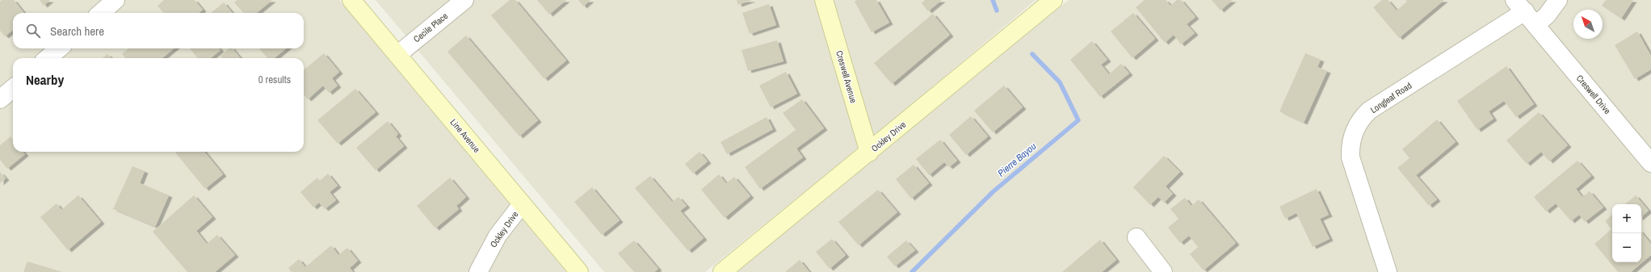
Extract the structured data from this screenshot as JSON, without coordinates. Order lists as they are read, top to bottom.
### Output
{
  "streets": {
    "street": [
      "Cecile Place",
      "Creswell Avenue",
      "Creswell Drive",
      "Longleaf Road",
      "Line Avenue",
      "Ockley Drive"
    ]
  },
  "crossings": [
    ["Cecile Place", "Line Avenue"],
    ["Creswell Avenue", "Ockley Drive"],
    ["Line Avenue", "Ockley Drive"]
  ],
  "water": ["Pierre Bayou"],
  "north": "top left",
  "page": {
    "search": "Search here",
    "heading": ["Nearby", "0 results"],
    "map_buttons": ["+", "−"]
  }
}
